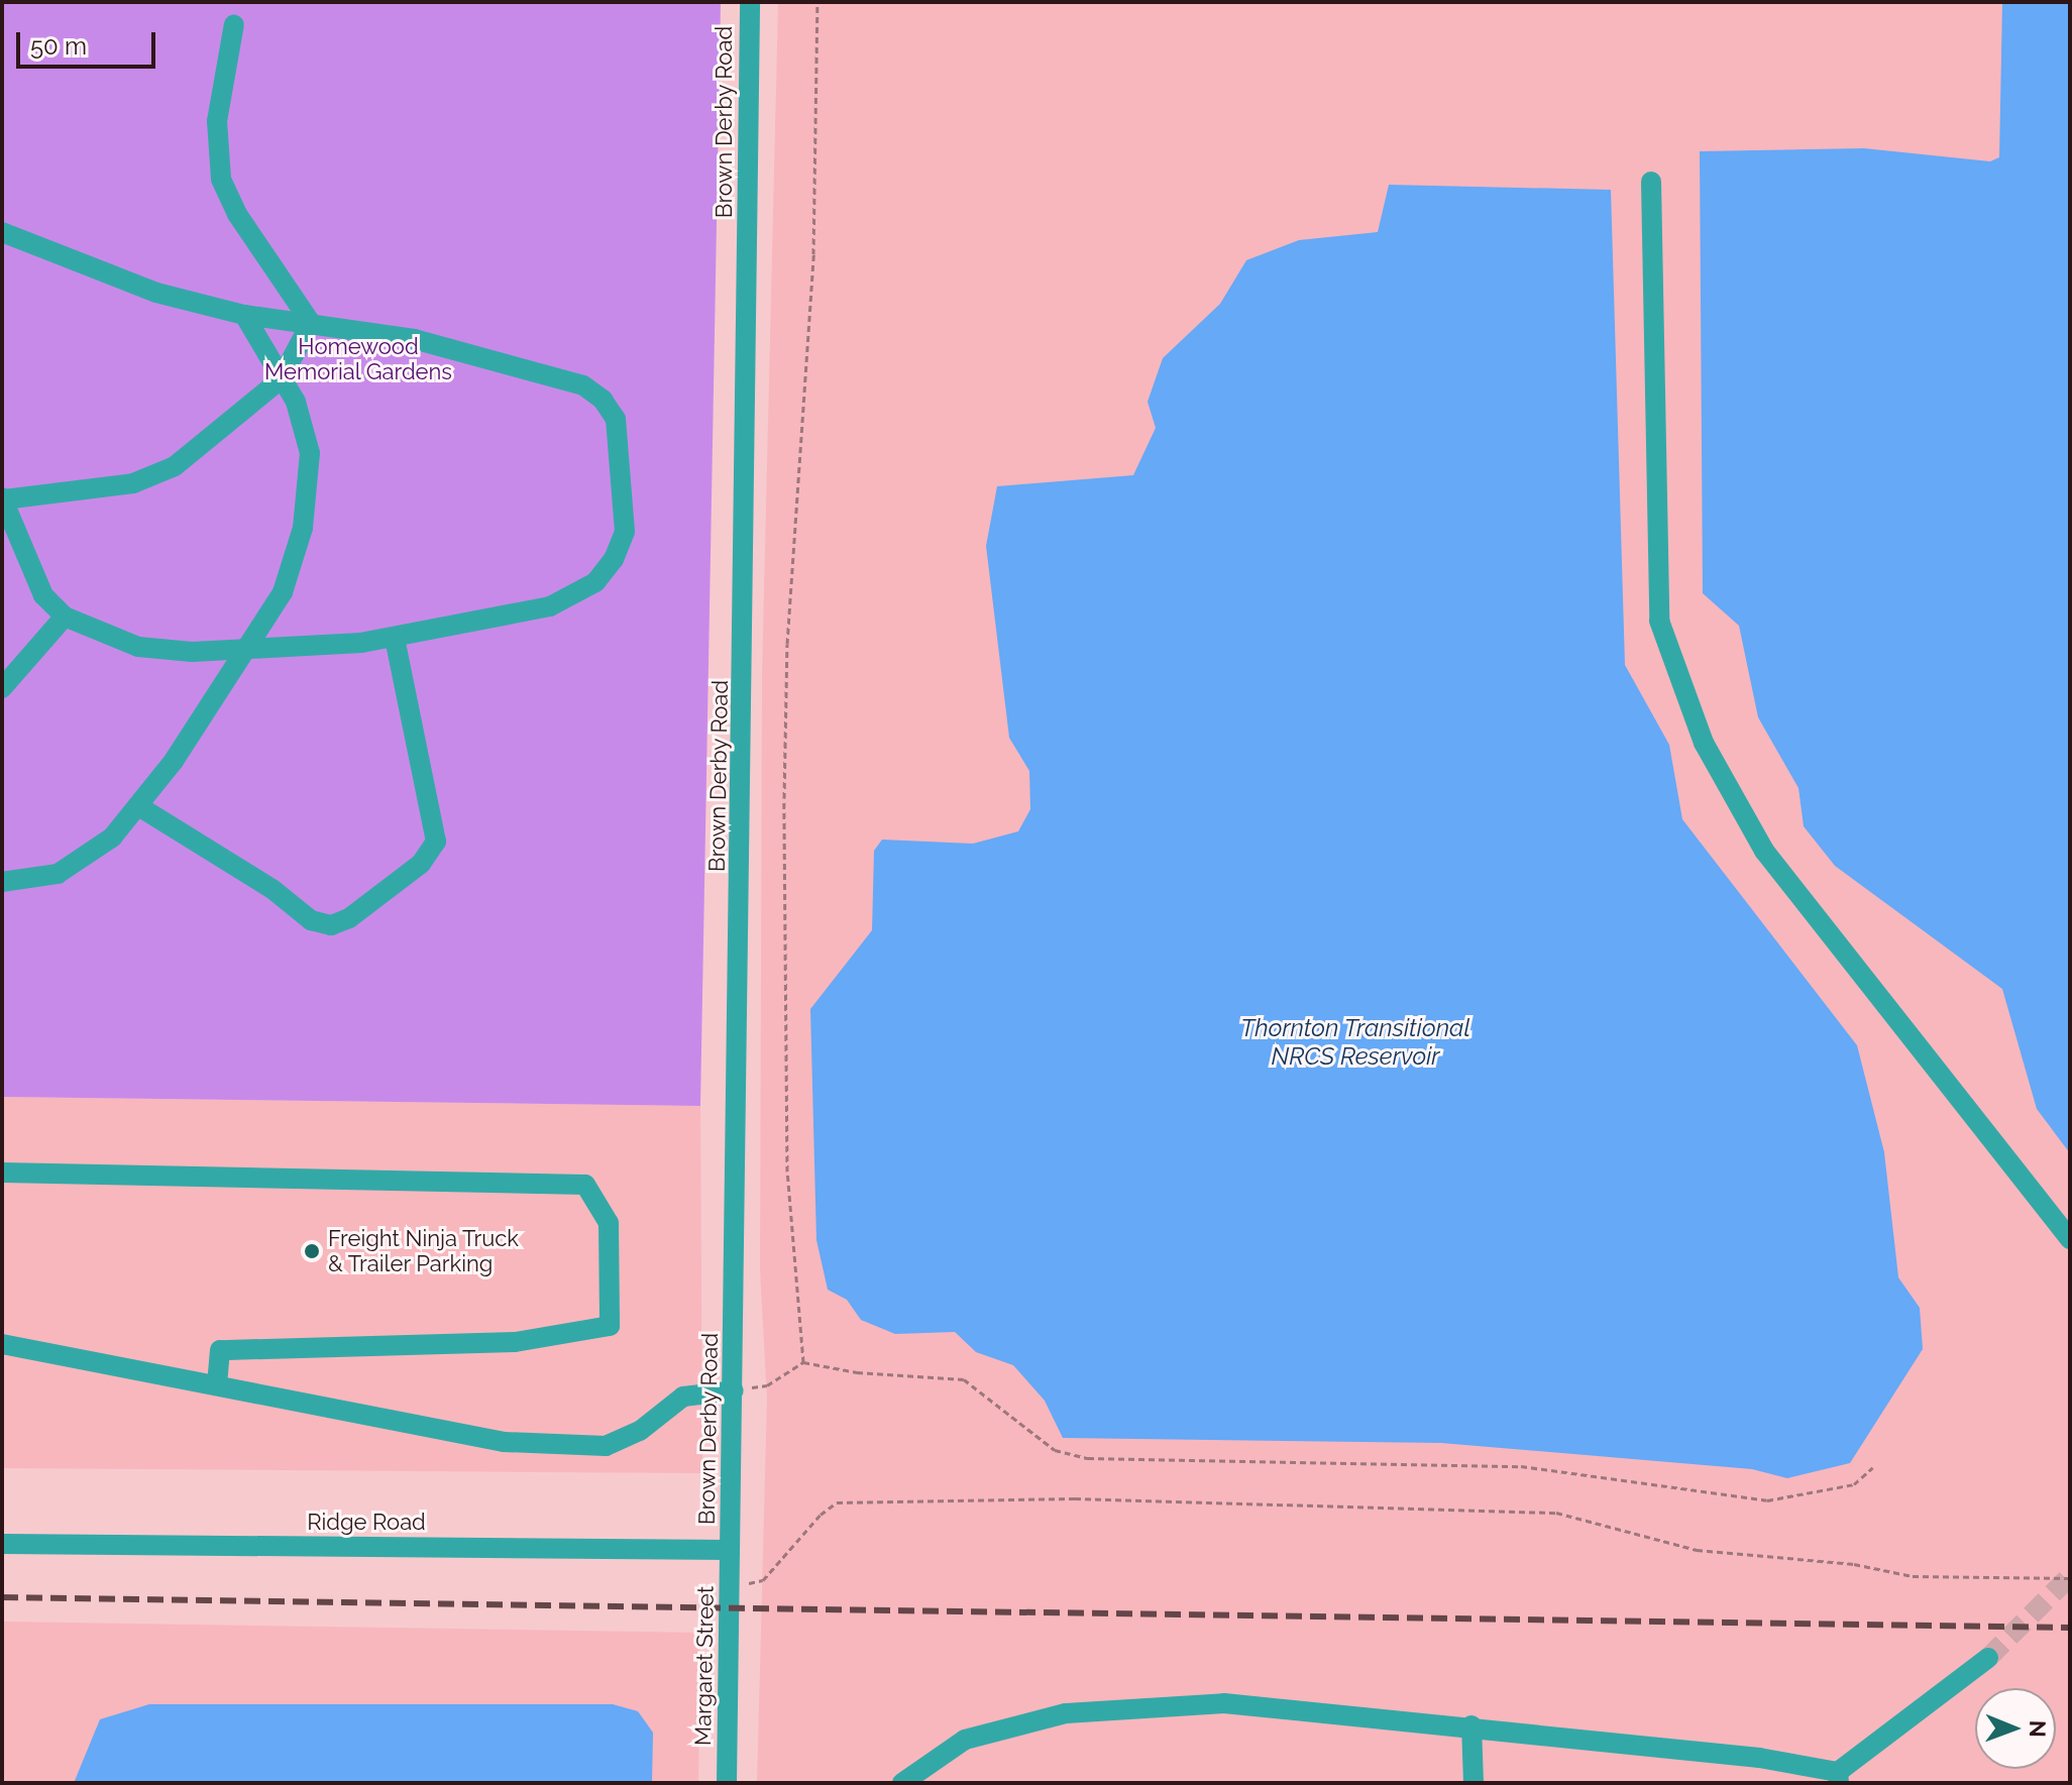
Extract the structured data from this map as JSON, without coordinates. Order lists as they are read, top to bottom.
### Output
{
  "streets": {
    "street": ["Brown Derby Road", "Ridge Road", "Margaret Street"]
  },
  "crossings": [
    ["Brown Derby Road", "Ridge Road"],
    ["Brown Derby Road", "Margaret Street"],
    ["Ridge Road", "Margaret Street"]
  ],
  "water": ["Thornton Transitional NRCS Reservoir"],
  "parks": ["Homewood Memorial Gardens"],
  "places": ["Freight Ninja Truck & Trailer Parking"],
  "scale_bar": "50 m",
  "north": "right"
}
